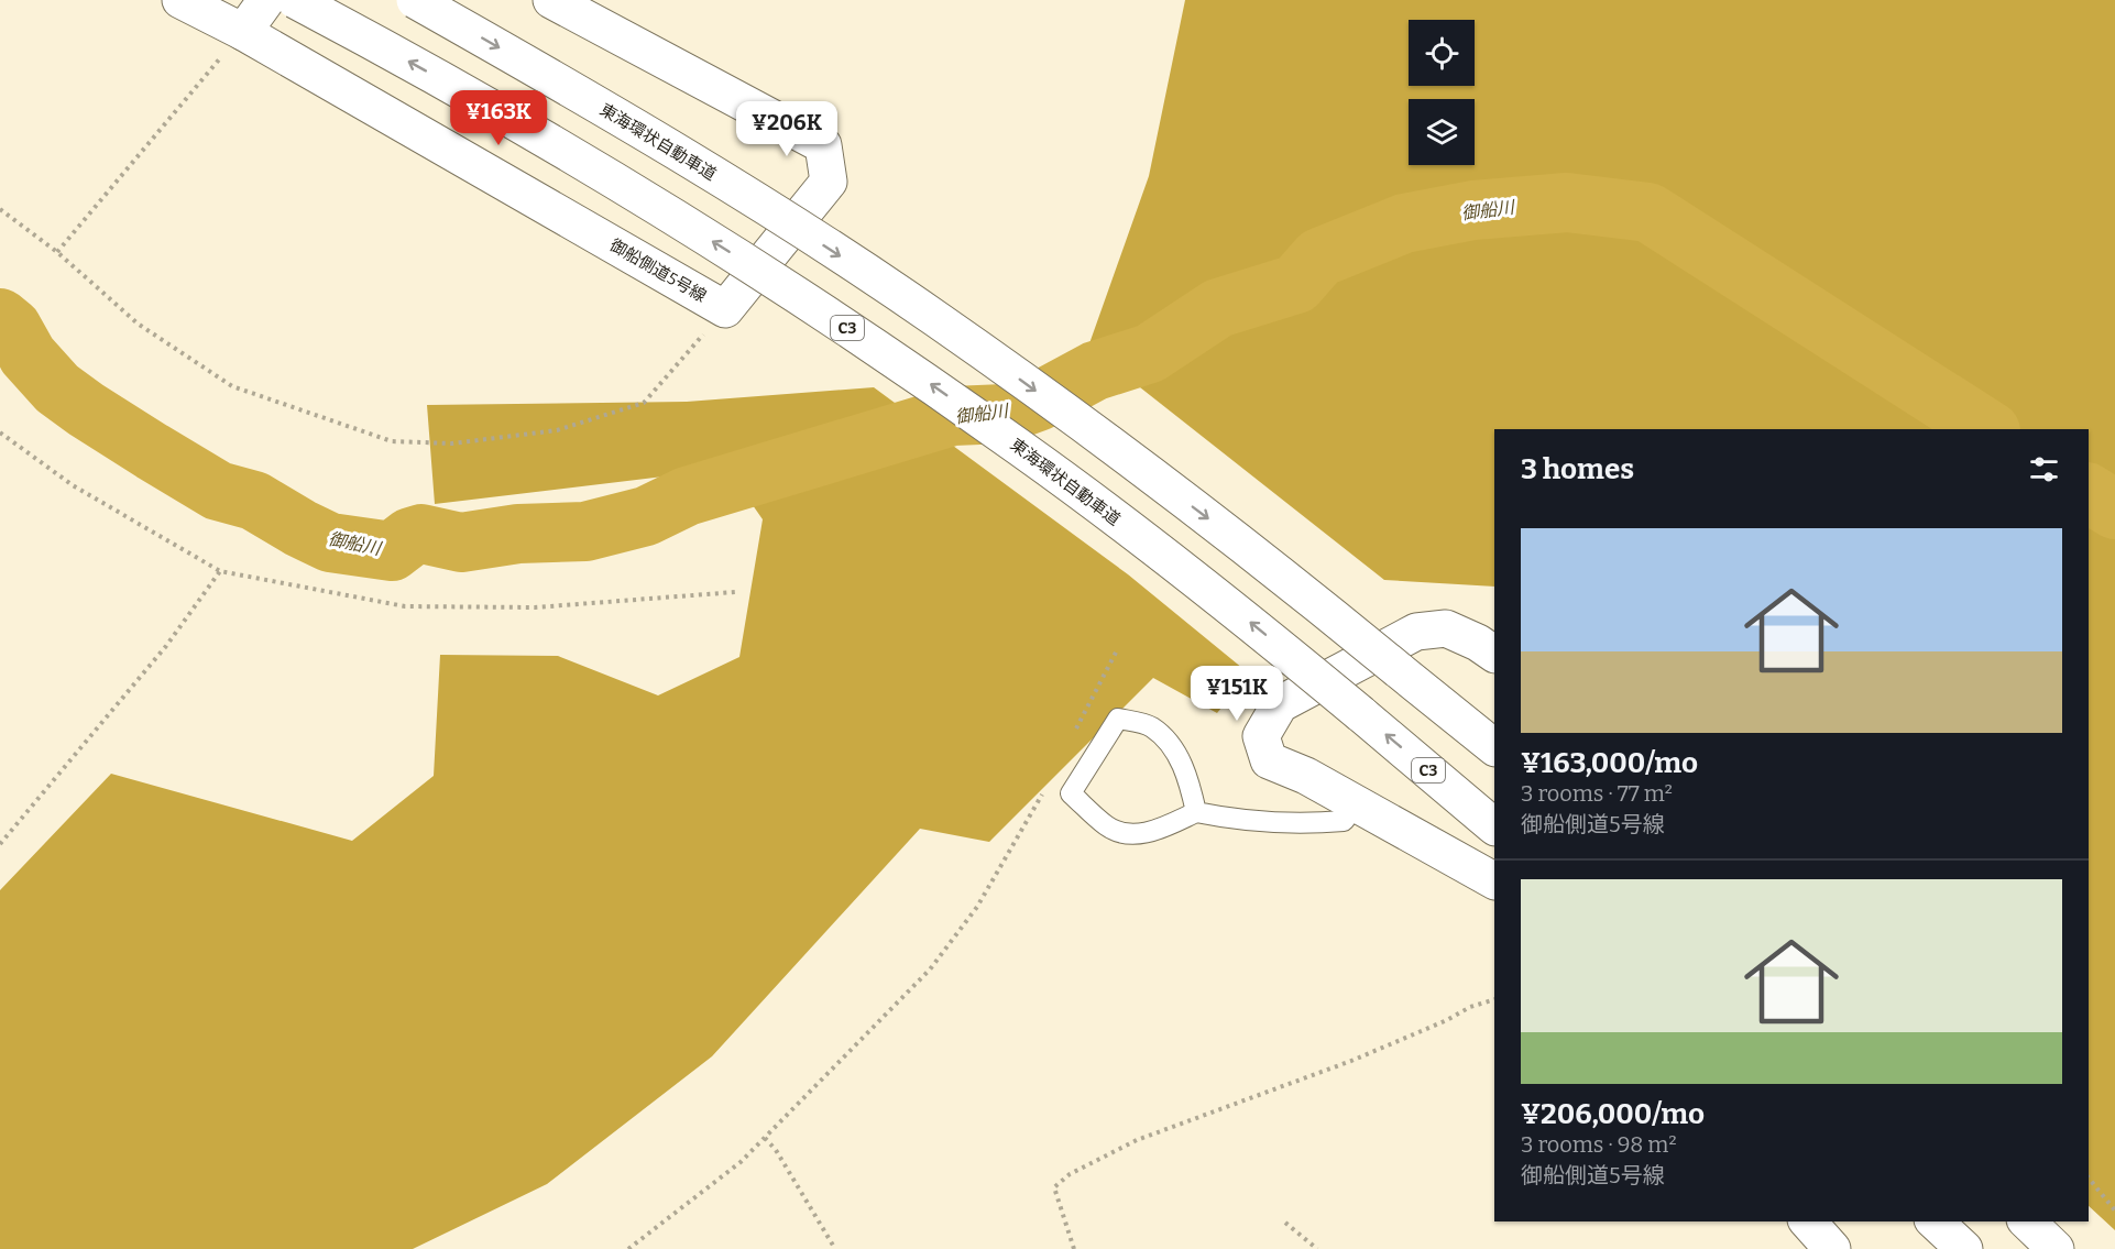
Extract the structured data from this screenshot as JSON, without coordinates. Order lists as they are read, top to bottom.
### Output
{
  "streets": {
    "main road": ["東海環状自動車道", "御船側道5号線", "C3"]
  },
  "water": ["御船川"],
  "page": {
    "price": ["¥163K", "¥206K", "¥151K"],
    "heading": "3 homes",
    "list": [
      {
        "name": "¥163,000/mo",
        "note": "3 rooms · 77 m² · 御船側道5号線"
      },
      {
        "name": "¥206,000/mo",
        "note": "3 rooms · 98 m² · 御船側道5号線"
      }
    ]
  }
}
